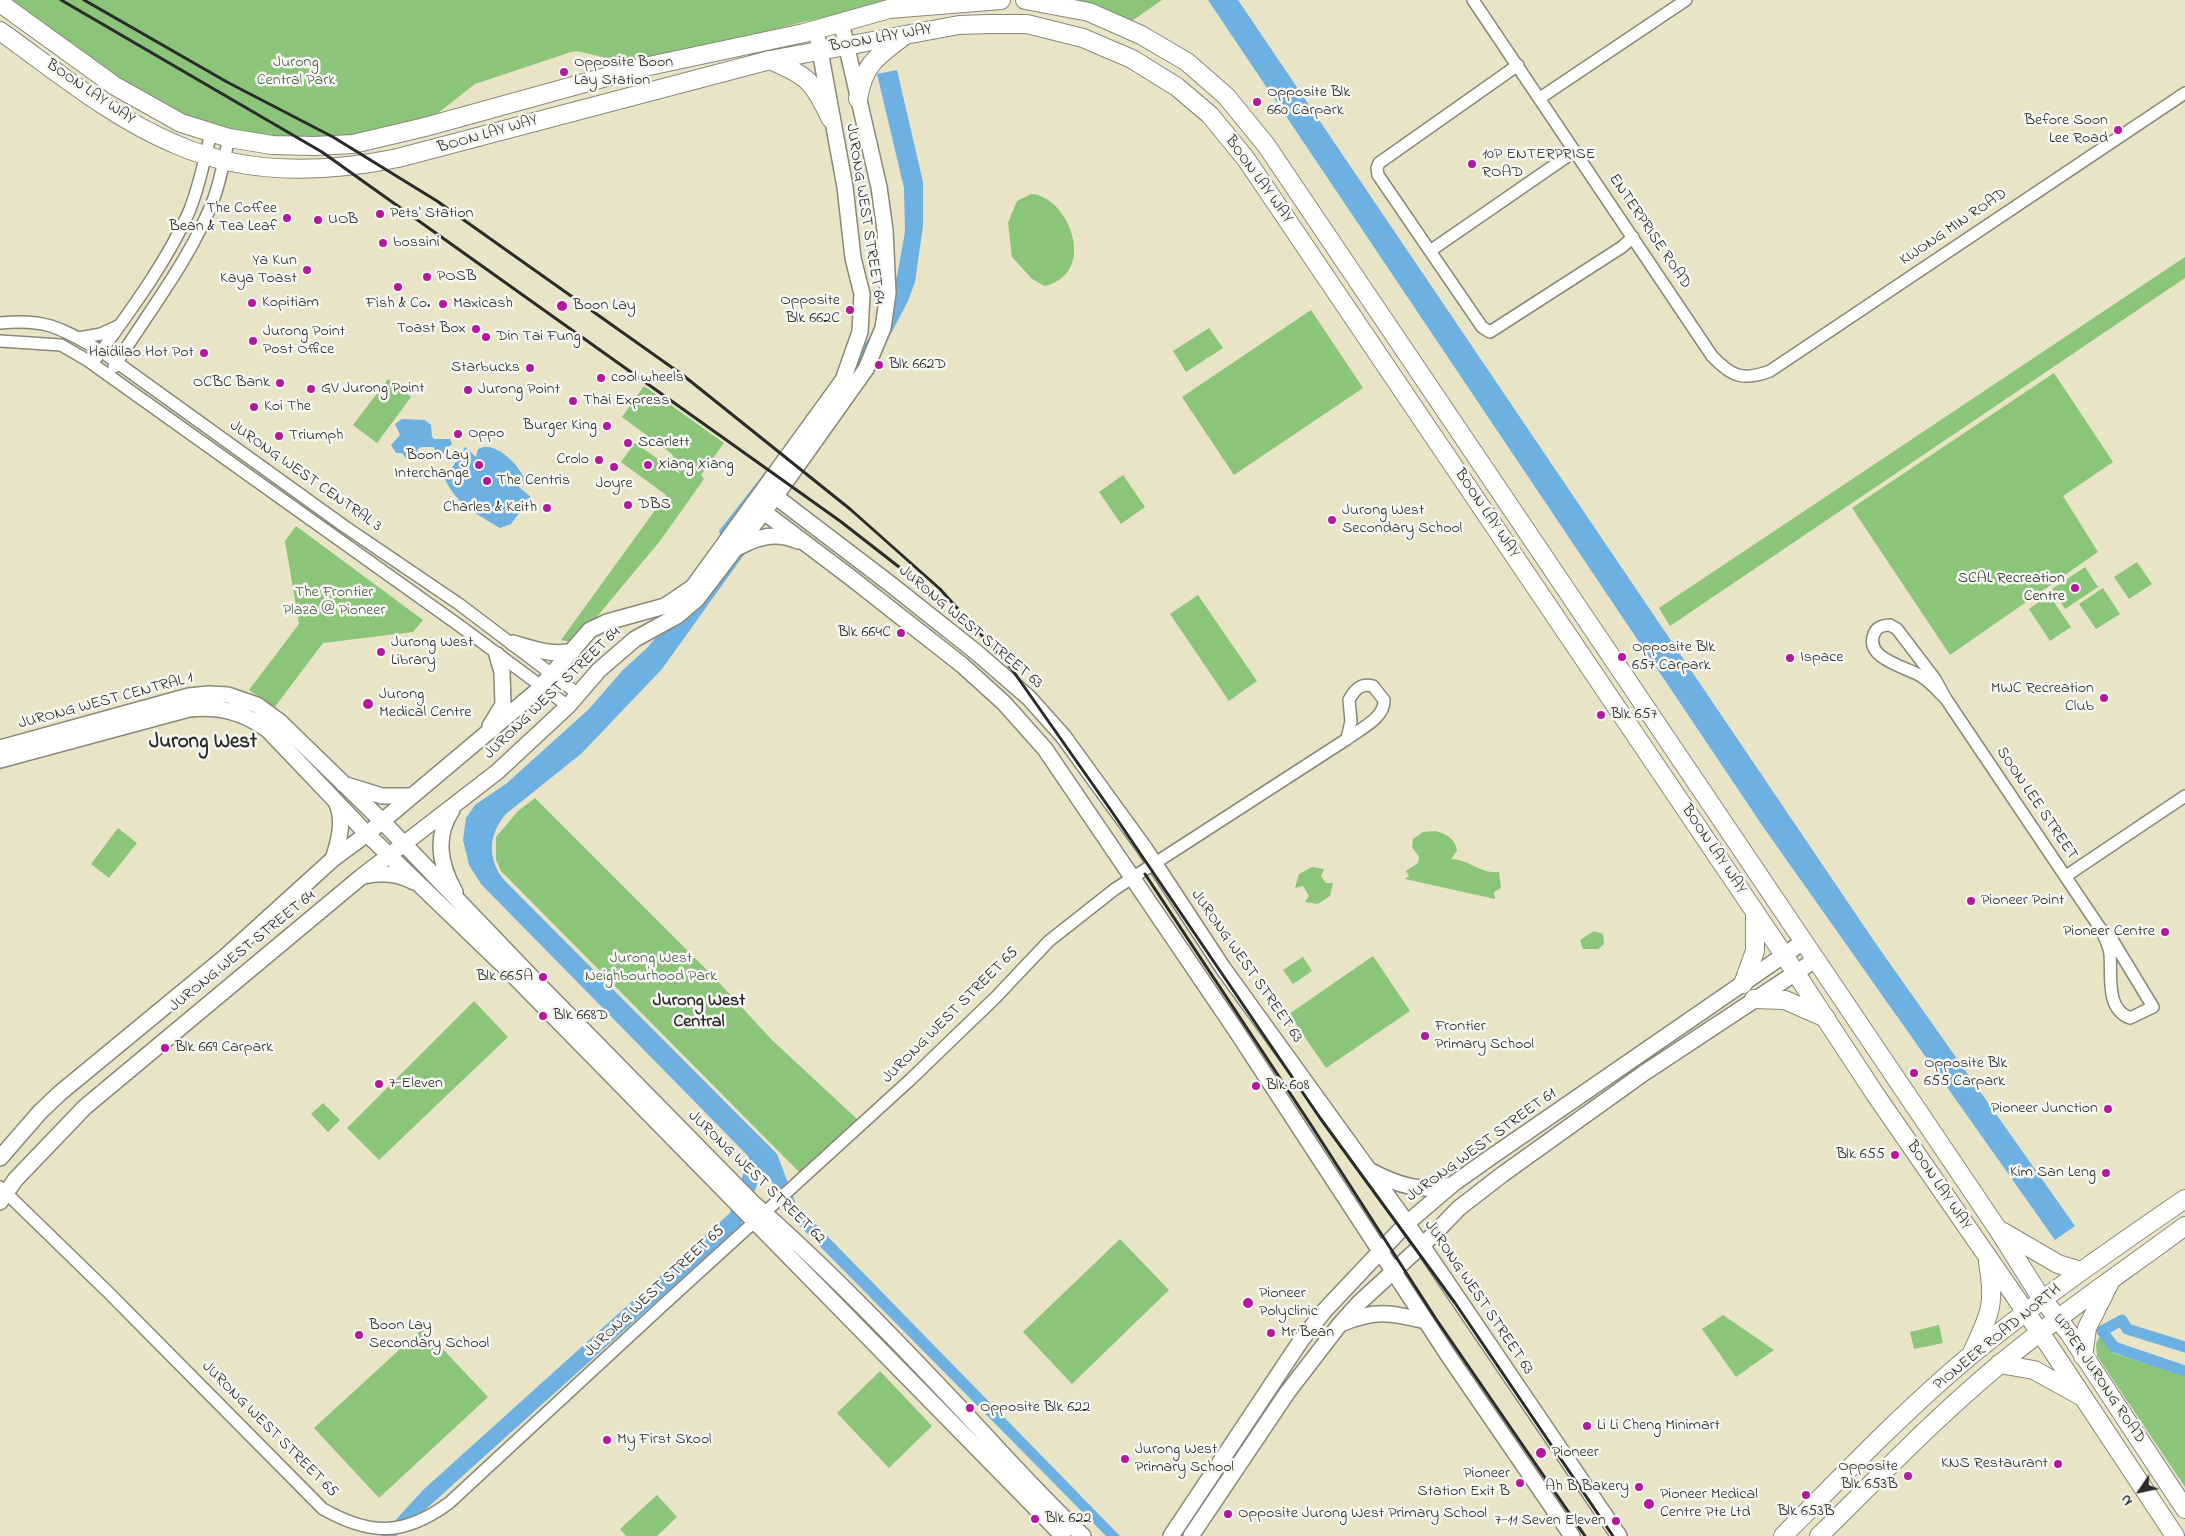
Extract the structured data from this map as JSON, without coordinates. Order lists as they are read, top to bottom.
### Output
{
  "streets": {
    "main road": ["BOON LAY WAY", "PIONEER ROAD NORTH", "UPPER JURONG ROAD"],
    "street": [
      "JURONG WEST STREET 64",
      "KWONG MIN ROAD",
      "ENTERPRISE ROAD",
      "JURONG WEST CENTRAL 3",
      "JURONG WEST STREET 63",
      "JURONG WEST CENTRAL 1",
      "SOON LEE STREET",
      "JURONG WEST STREET 65",
      "JURONG WEST STREET 61",
      "JURONG WEST STREET 62"
    ]
  },
  "crossings": [
    ["BOON LAY WAY", "JURONG WEST STREET 64"],
    ["BOON LAY WAY", "JURONG WEST STREET 61"],
    ["BOON LAY WAY", "PIONEER ROAD NORTH"],
    ["BOON LAY WAY", "UPPER JURONG ROAD"],
    ["JURONG WEST STREET 64", "JURONG WEST CENTRAL 3"],
    ["JURONG WEST STREET 64", "JURONG WEST STREET 63"],
    ["JURONG WEST STREET 64", "JURONG WEST CENTRAL 1"],
    ["JURONG WEST STREET 64", "JURONG WEST STREET 65"],
    ["JURONG WEST STREET 64", "JURONG WEST STREET 62"],
    ["KWONG MIN ROAD", "ENTERPRISE ROAD"],
    ["JURONG WEST STREET 63", "JURONG WEST STREET 65"],
    ["JURONG WEST STREET 63", "JURONG WEST STREET 61"],
    ["JURONG WEST CENTRAL 1", "JURONG WEST STREET 62"],
    ["JURONG WEST STREET 65", "JURONG WEST STREET 62"],
    ["PIONEER ROAD NORTH", "UPPER JURONG ROAD"]
  ],
  "districts": ["Jurong West", "Jurong West Central"],
  "parks": ["Jurong Central Park", "The Frontier Plaza @ Pioneer", "Jurong West Neighbourhood Park"],
  "places": [
    "Opposite Boon Lay Station",
    "Opposite Blk 660 Carpark",
    "Before Soon Lee Road",
    "10P ENTERPRISE ROAD",
    "Pets' Station",
    "The Coffee Bean & Tea Leaf",
    "UOB",
    "bossini",
    "Ya Kun Kaya Toast",
    "POSB",
    "Fish & Co.",
    "Kopitiam",
    "Maxicash",
    "Boon Lay",
    "Opposite Blk 662C",
    "Toast Box",
    "Din Tai Fung",
    "Jurong Point Post Office",
    "Haidilao Hot Pot",
    "Blk 662D",
    "Starbucks",
    "cool wheels",
    "OCBC Bank",
    "GV Jurong Point",
    "Jurong Point",
    "Thai Express",
    "Koi The",
    "Burger King",
    "Oppo",
    "Triumph",
    "Scarlett",
    "Crolo",
    "Boon Lay Interchange",
    "Xiang Xiang",
    "Joyre",
    "The Centris",
    "DBS",
    "Charles & Keith",
    "Jurong West Secondary School",
    "SCAL Recreation Centre",
    "Blk 664C",
    "Jurong West Library",
    "Opposite Blk 657 Carpark",
    "Ispace",
    "MWC Recreation Club",
    "Jurong Medical Centre",
    "Blk 657",
    "Pioneer Point",
    "Pioneer Centre",
    "Blk 665A",
    "Blk 668D",
    "Frontier Primary School",
    "Blk 669 Carpark",
    "Opposite Blk 655 Carpark",
    "7-Eleven",
    "Blk 608",
    "Pioneer Junction",
    "Blk 655",
    "Kim San Leng",
    "Pioneer Polyclinic",
    "Mr Bean",
    "Boon Lay Secondary School",
    "Opposite Blk 622",
    "Li Li Cheng Minimart",
    "My First Skool",
    "Pioneer",
    "Jurong West Primary School",
    "KNS Restaurant",
    "Opposite Blk 653B",
    "Pioneer Station Exit B",
    "Ah B Bakery",
    "Blk 653B",
    "Pioneer Medical Centre Pte Ltd",
    "Opposite Jurong West Primary School",
    "Blk 622",
    "7-11 Seven Eleven"
  ],
  "north": "bottom left"
}
